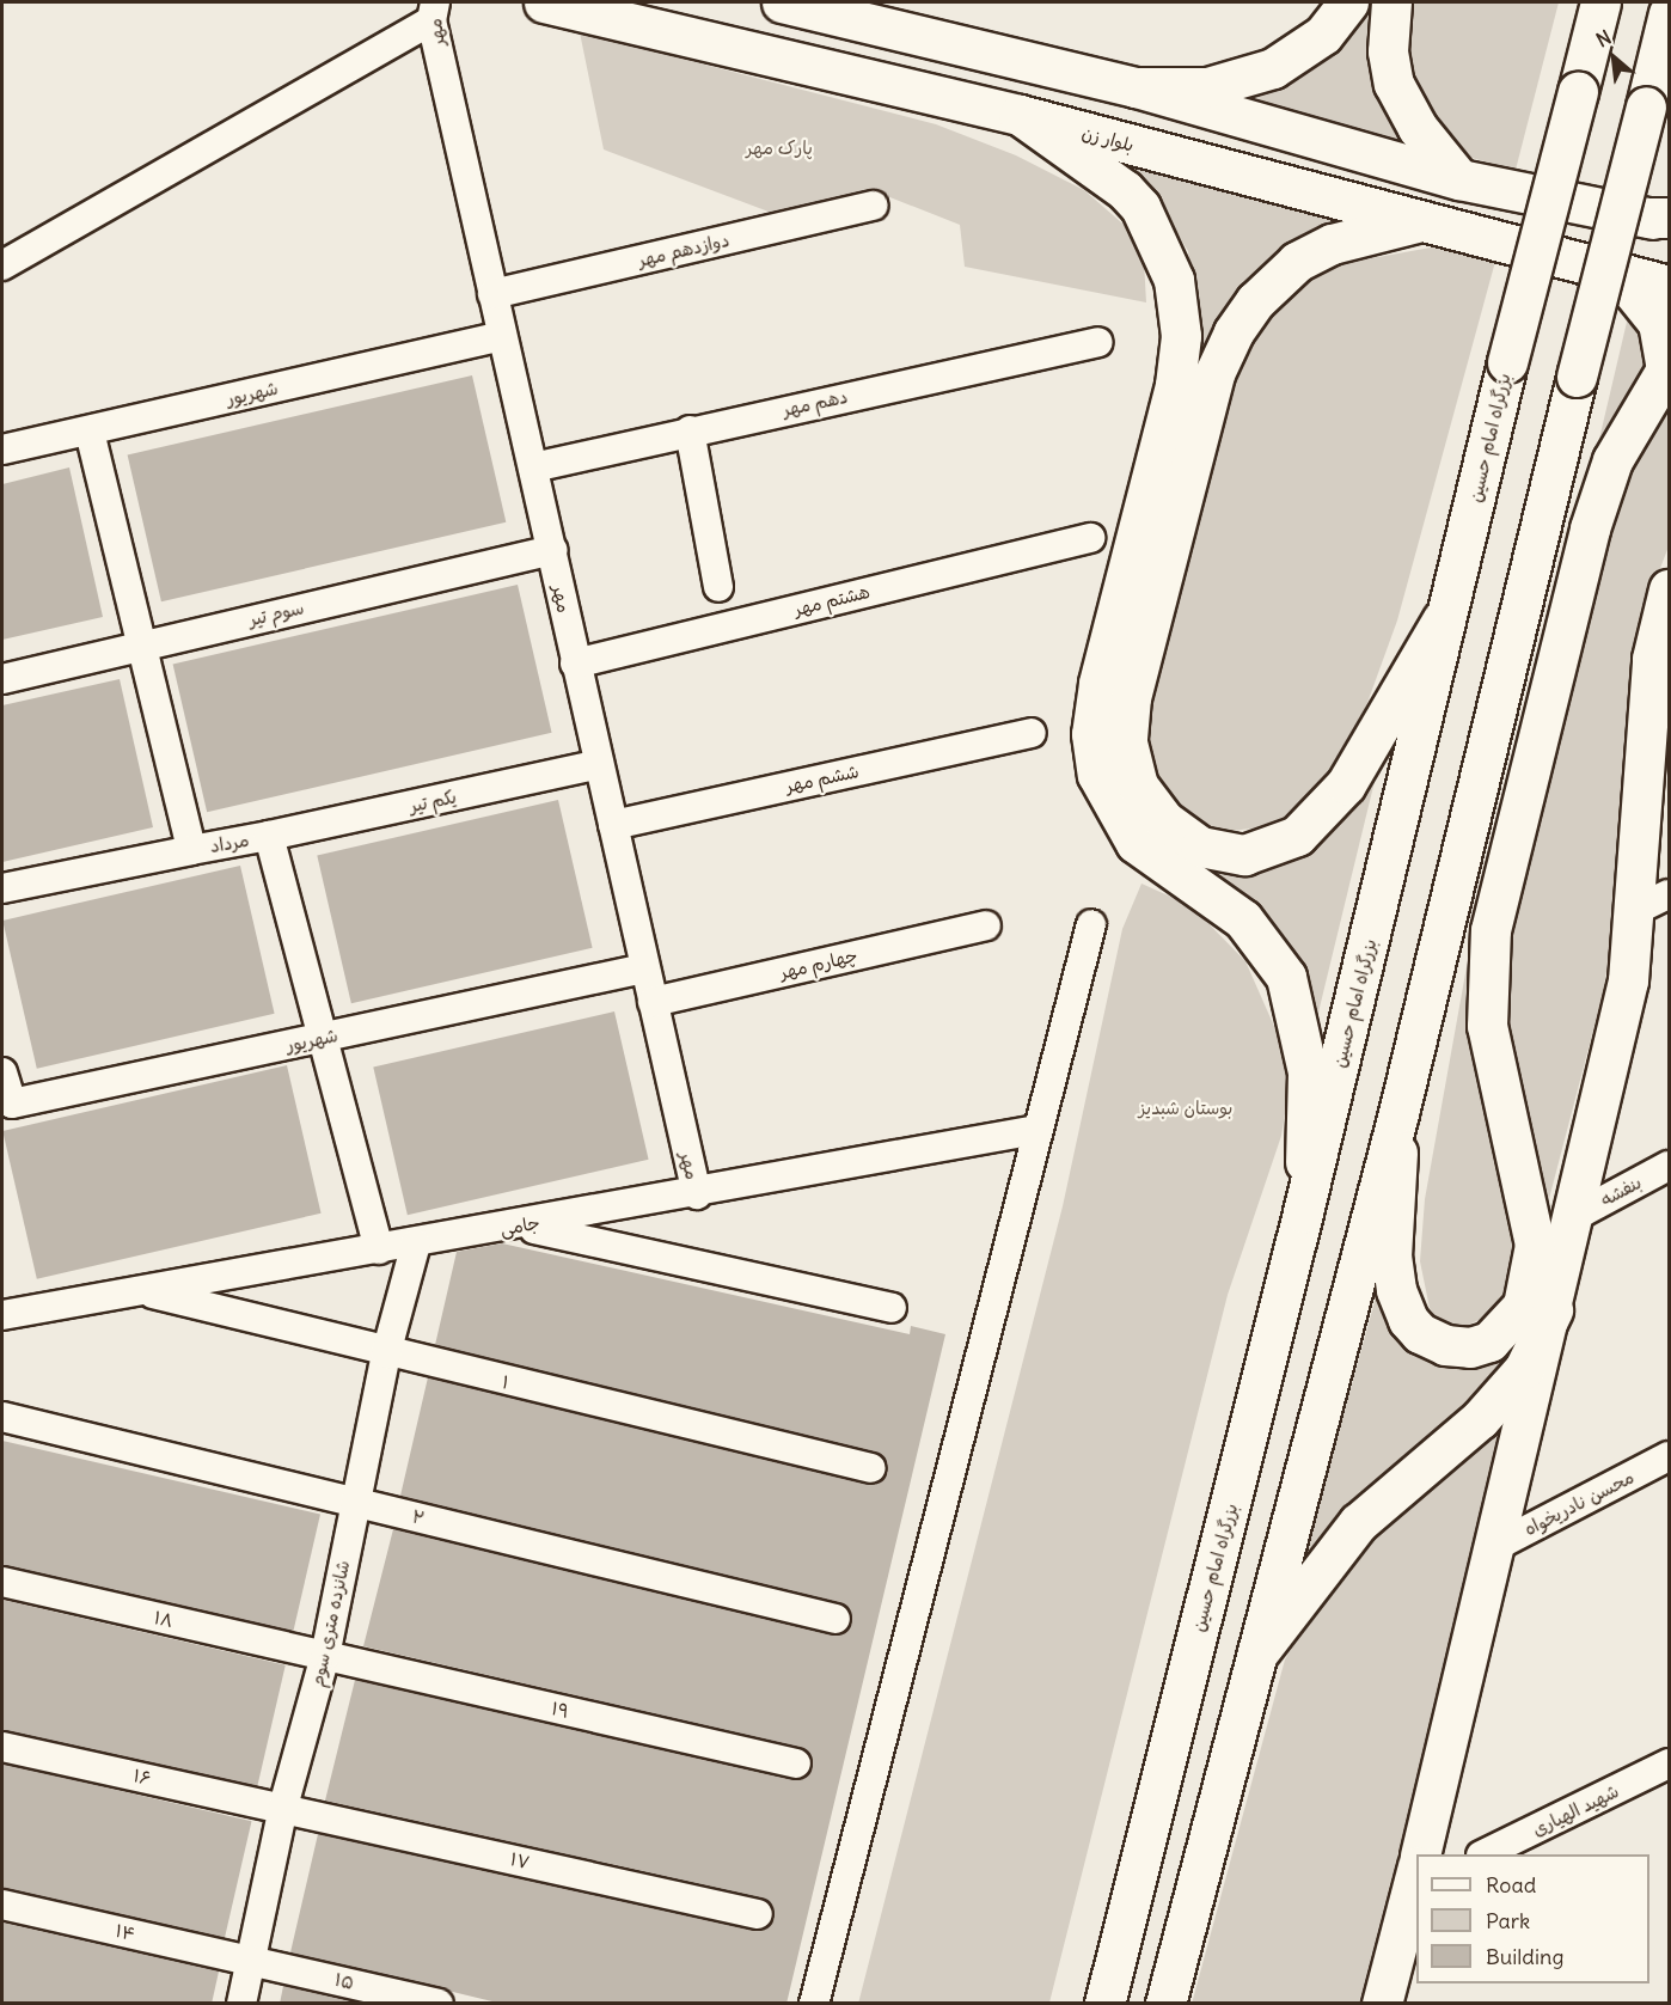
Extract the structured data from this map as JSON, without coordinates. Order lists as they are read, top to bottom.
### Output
{
  "streets": {
    "main road": ["بلوار زن", "بزرگراه امام حسین"],
    "street": [
      "مهر",
      "دوازدهم مهر",
      "شهریور",
      "دهم مهر",
      "هشتم مهر",
      "سوم تیر",
      "ششم مهر",
      "یکم تیر",
      "مرداد",
      "چهارم مهر",
      "بنفشه",
      "جامی",
      "۱",
      "محسن نادریخواه",
      "۲",
      "۱۸",
      "شانزده متری سوم",
      "۱۹",
      "۱۶",
      "شهید الهیاری",
      "۱۷",
      "۱۴",
      "۱۵"
    ]
  },
  "crossings": [
    ["مهر", "دوازدهم مهر"],
    ["مهر", "شهریور"],
    ["مهر", "دهم مهر"],
    ["مهر", "هشتم مهر"],
    ["مهر", "سوم تیر"],
    ["مهر", "ششم مهر"],
    ["مهر", "یکم تیر"],
    ["مهر", "چهارم مهر"],
    ["مهر", "جامی"],
    ["شهریور", "مرداد"],
    ["سوم تیر", "مرداد"],
    ["یکم تیر", "مرداد"],
    ["مرداد", "جامی"],
    ["جامی", "۱"],
    ["جامی", "شانزده متری سوم"],
    ["۱", "شانزده متری سوم"],
    ["۲", "شانزده متری سوم"],
    ["۱۸", "شانزده متری سوم"],
    ["۱۸", "۱۹"],
    ["شانزده متری سوم", "۱۹"],
    ["شانزده متری سوم", "۱۶"],
    ["شانزده متری سوم", "۱۷"],
    ["شانزده متری سوم", "۱۴"],
    ["شانزده متری سوم", "۱۵"],
    ["۱۶", "۱۷"],
    ["۱۴", "۱۵"]
  ],
  "parks": ["پارک مهر", "بوستان شبدیز"],
  "legend": ["Road", "Park", "Building"],
  "north": "top left"
}
